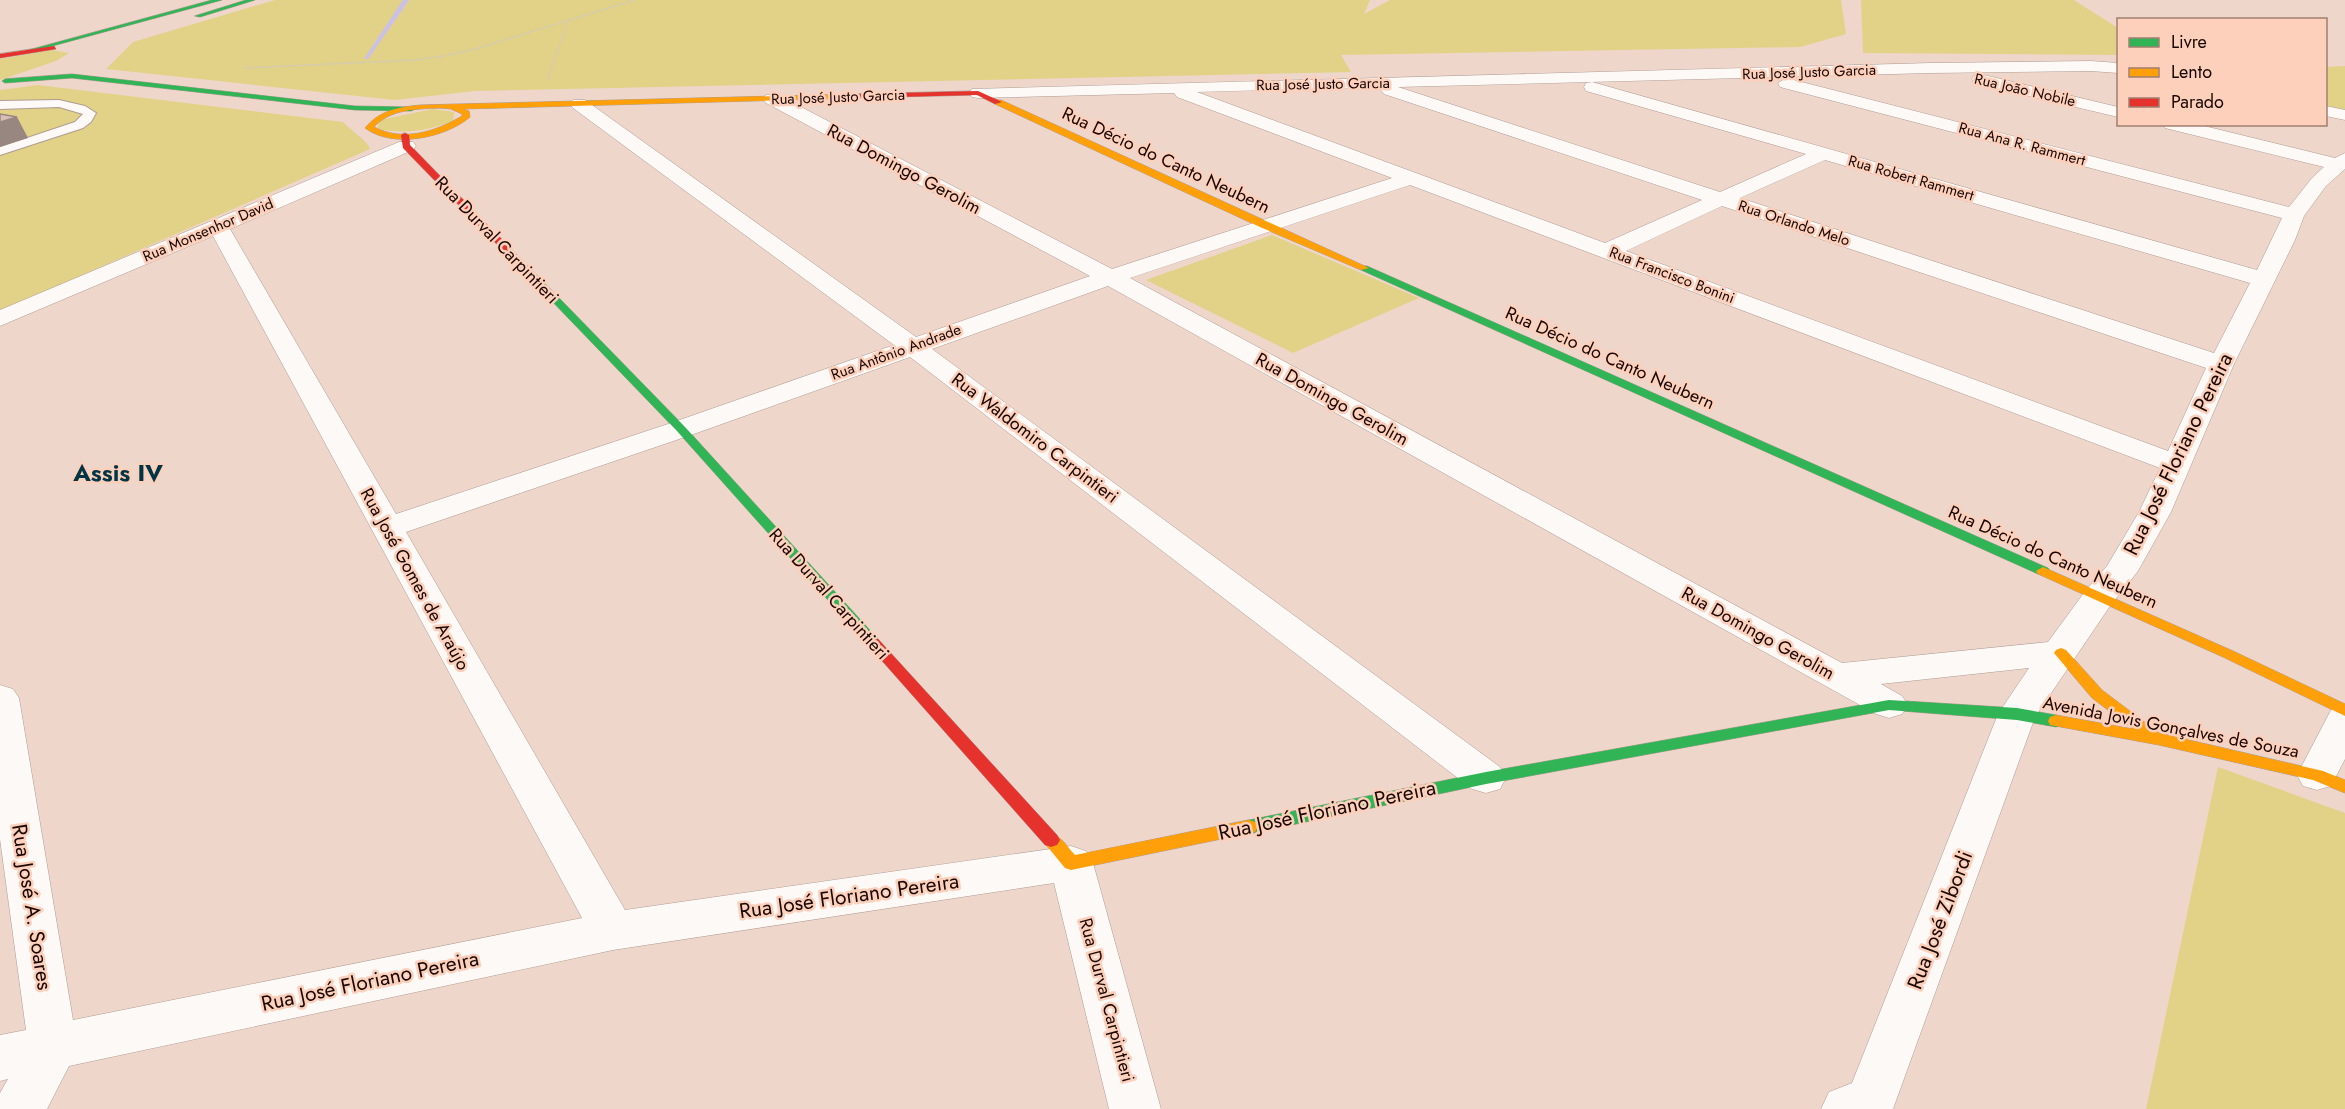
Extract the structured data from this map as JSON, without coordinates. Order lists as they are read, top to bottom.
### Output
{
  "streets": {
    "street": [
      "Rua José Justo Garcia",
      "Rua João Nobile",
      "Rua Ana R. Rammert",
      "Rua Décio do Canto Neubern",
      "Rua Domingo Gerolim",
      "Rua Robert Rammert",
      "Rua Orlando Melo",
      "Rua Monsenhor David",
      "Rua Durval Carpintieri",
      "Rua Francisco Bonini",
      "Rua Antônio Andrade",
      "Rua Waldomiro Carpintieri",
      "Rua José Floriano Pereira",
      "Rua José Gomes de Araújo",
      "Avenida Jovis Gonçalves de Souza",
      "Rua José A. Soares",
      "Rua José Zibordi"
    ]
  },
  "crossings": [
    ["Rua José Justo Garcia", "Rua João Nobile"],
    ["Rua José Justo Garcia", "Rua Ana R. Rammert"],
    ["Rua José Justo Garcia", "Rua Décio do Canto Neubern"],
    ["Rua José Justo Garcia", "Rua Domingo Gerolim"],
    ["Rua José Justo Garcia", "Rua Robert Rammert"],
    ["Rua José Justo Garcia", "Rua Orlando Melo"],
    ["Rua José Justo Garcia", "Rua Monsenhor David"],
    ["Rua José Justo Garcia", "Rua Durval Carpintieri"],
    ["Rua José Justo Garcia", "Rua Francisco Bonini"],
    ["Rua José Justo Garcia", "Rua Waldomiro Carpintieri"],
    ["Rua Ana R. Rammert", "Rua José Floriano Pereira"],
    ["Rua Décio do Canto Neubern", "Rua Antônio Andrade"],
    ["Rua Décio do Canto Neubern", "Rua José Floriano Pereira"],
    ["Rua Domingo Gerolim", "Rua Antônio Andrade"],
    ["Rua Domingo Gerolim", "Rua José Floriano Pereira"],
    ["Rua Robert Rammert", "Rua José Floriano Pereira"],
    ["Rua Orlando Melo", "Rua José Floriano Pereira"],
    ["Rua Monsenhor David", "Rua Durval Carpintieri"],
    ["Rua Monsenhor David", "Rua José Gomes de Araújo"],
    ["Rua Durval Carpintieri", "Rua Antônio Andrade"],
    ["Rua Durval Carpintieri", "Rua José Floriano Pereira"],
    ["Rua Francisco Bonini", "Rua Antônio Andrade"],
    ["Rua Francisco Bonini", "Rua José Floriano Pereira"],
    ["Rua Antônio Andrade", "Rua Waldomiro Carpintieri"],
    ["Rua Antônio Andrade", "Rua José Gomes de Araújo"],
    ["Rua Waldomiro Carpintieri", "Rua José Floriano Pereira"],
    ["Rua José Floriano Pereira", "Rua José Gomes de Araújo"],
    ["Rua José Floriano Pereira", "Avenida Jovis Gonçalves de Souza"],
    ["Rua José Floriano Pereira", "Rua José A. Soares"],
    ["Rua José Floriano Pereira", "Rua José Zibordi"],
    ["Avenida Jovis Gonçalves de Souza", "Rua José Zibordi"]
  ],
  "districts": ["Assis IV"],
  "legend": ["Livre", "Lento", "Parado"]
}
